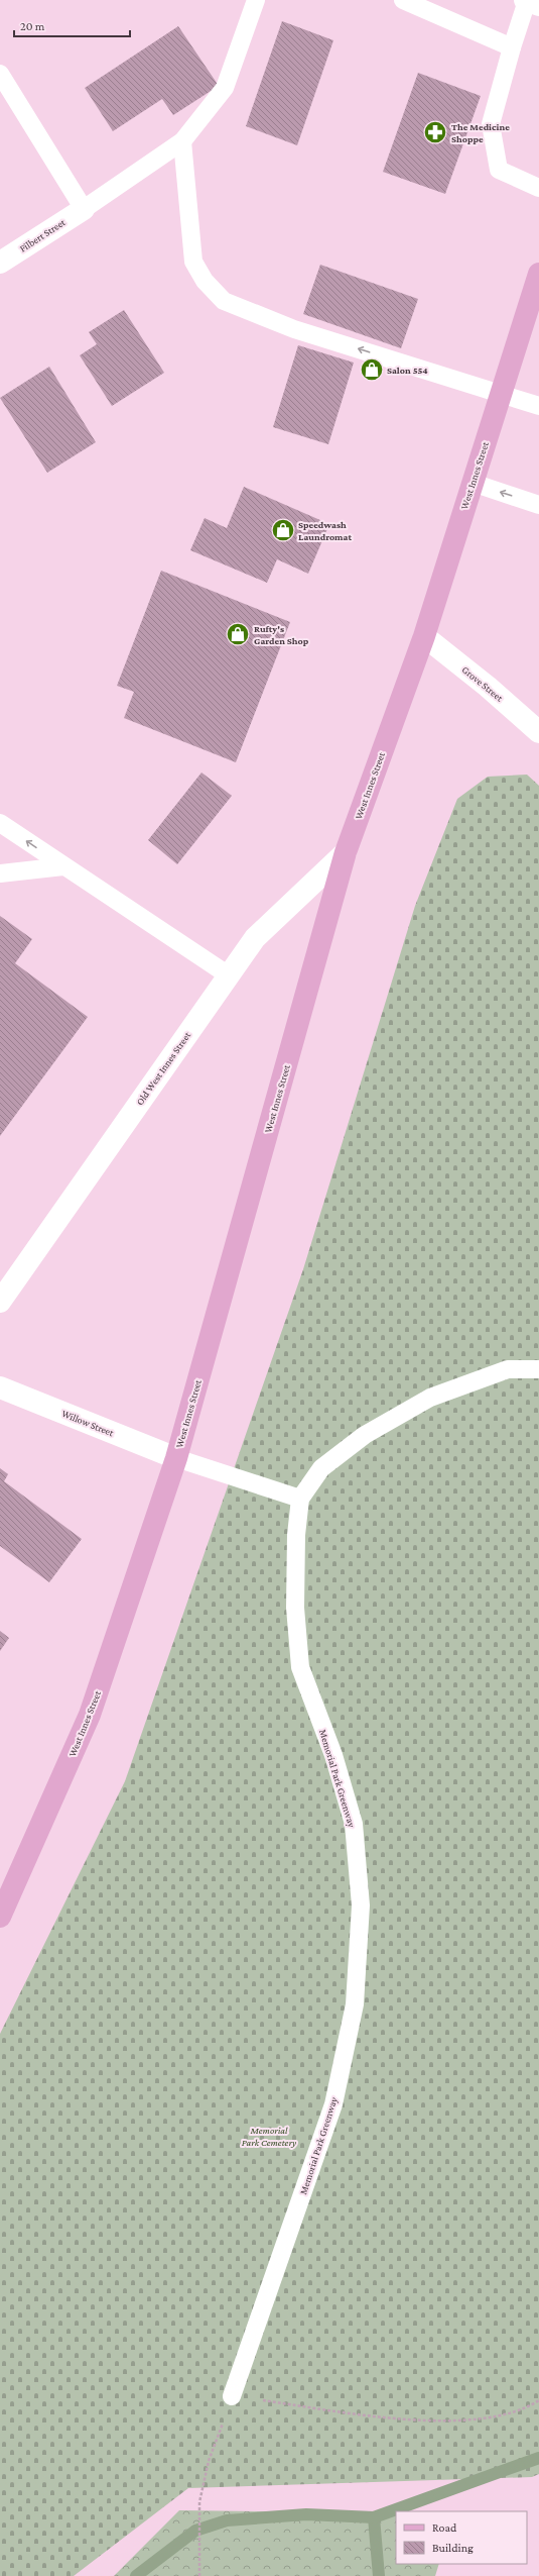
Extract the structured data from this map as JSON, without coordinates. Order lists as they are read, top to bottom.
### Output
{
  "streets": {
    "main road": ["West Innes Street"],
    "street": [
      "Filbert Street",
      "Grove Street",
      "Old West Innes Street",
      "Willow Street"
    ],
    "lane": ["Memorial Park Greenway"]
  },
  "crossings": [
    ["West Innes Street", "Grove Street"],
    ["West Innes Street", "Old West Innes Street"],
    ["West Innes Street", "Willow Street"]
  ],
  "parks": ["Memorial Park Cemetery"],
  "places": {
    "pharmacy": ["The Medicine Shoppe"],
    "shop": ["Salon 554", "Speedwash Laundromat", "Rufty's Garden Shop"]
  },
  "legend": ["Road", "Building"],
  "scale_bar": "20 m"
}
